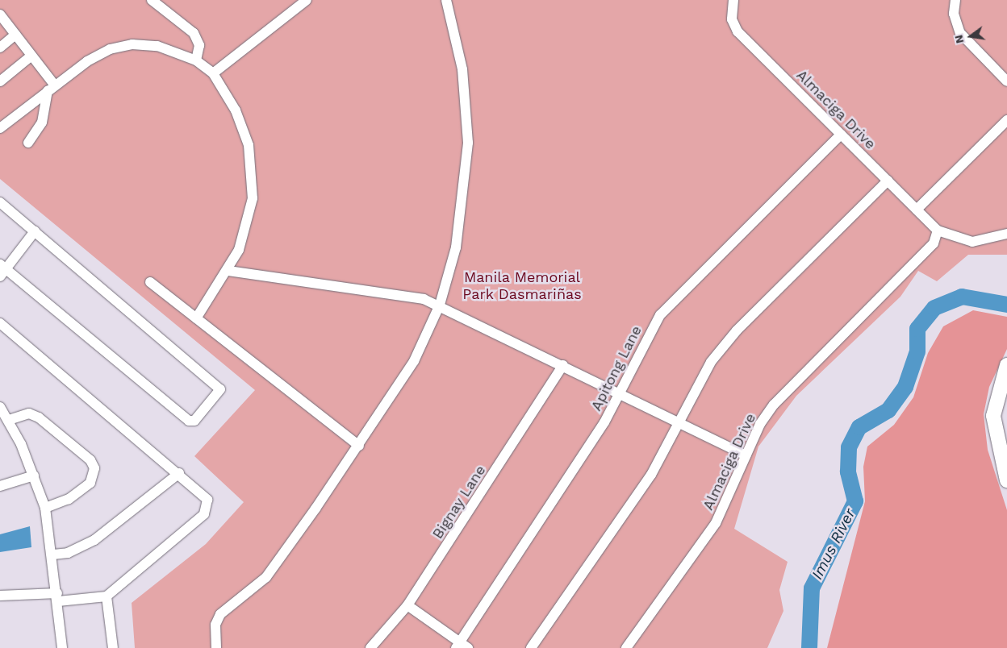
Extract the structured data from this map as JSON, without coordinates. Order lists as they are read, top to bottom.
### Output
{
  "streets": {
    "street": ["Almaciga Drive", "Apitong Lane", "Bignay Lane"]
  },
  "crossings": [
    ["Almaciga Drive", "Apitong Lane"]
  ],
  "water": ["Imus River"],
  "parks": ["Manila Memorial Park Dasmariñas"],
  "north": "left"
}
